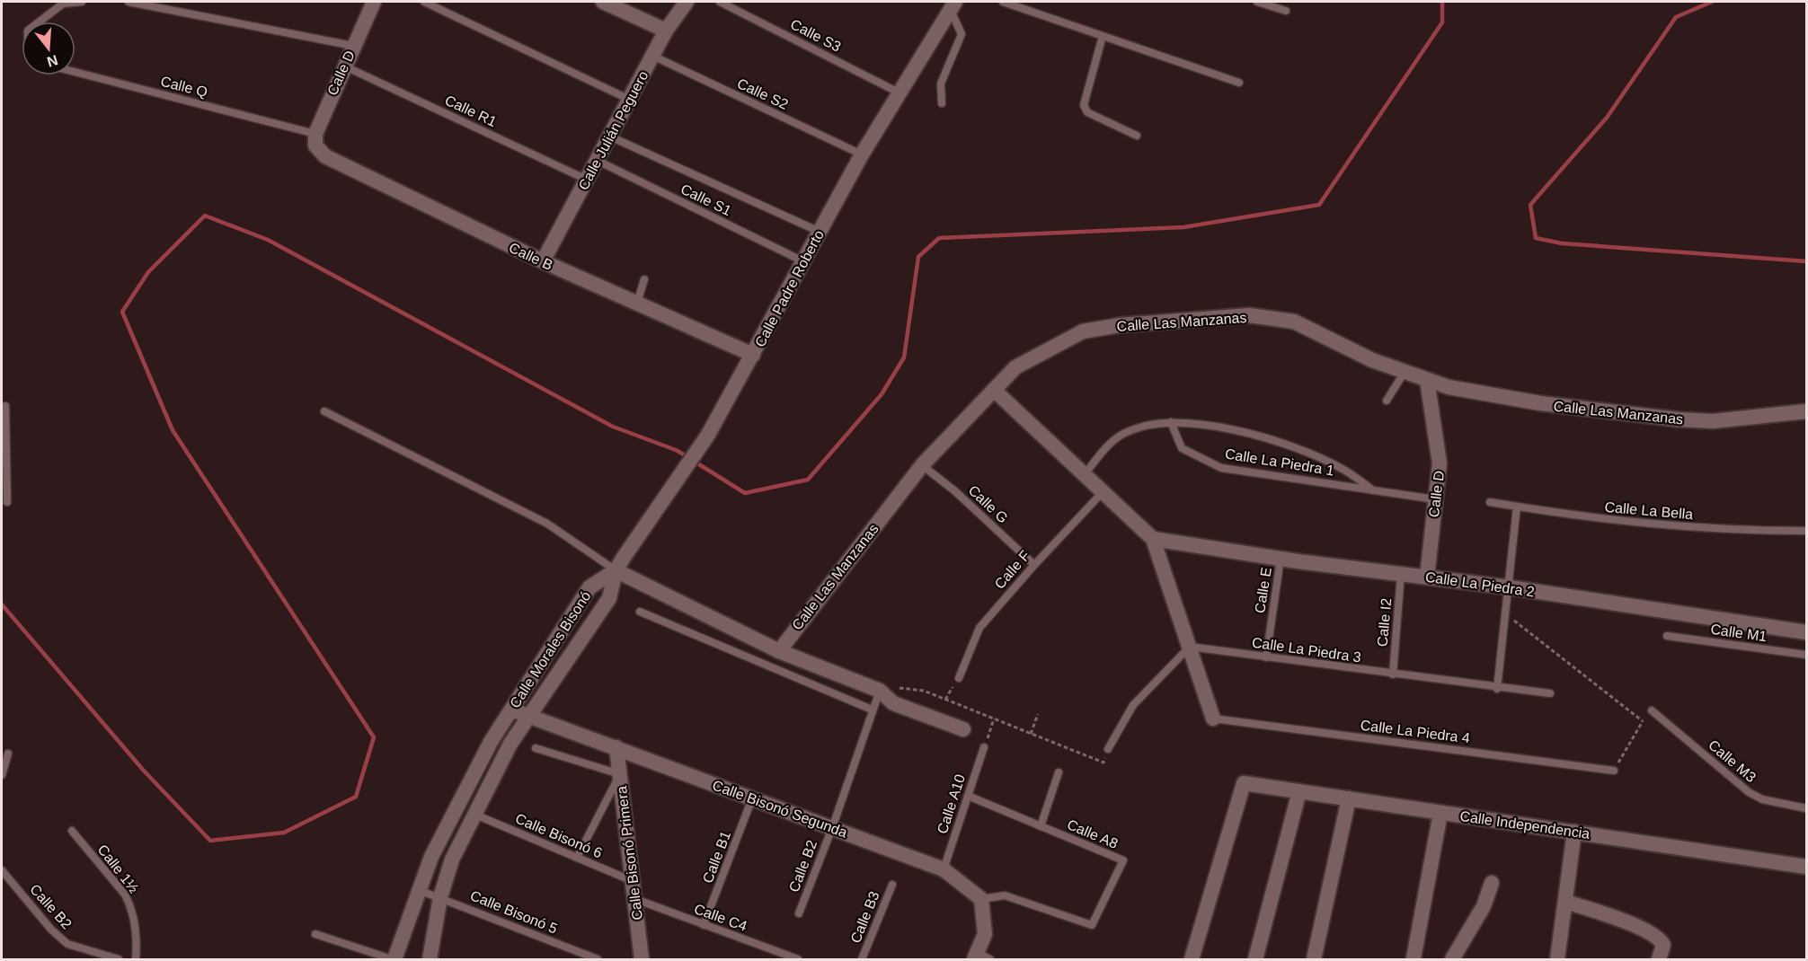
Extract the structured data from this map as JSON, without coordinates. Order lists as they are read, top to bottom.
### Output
{
  "streets": {
    "street": [
      "Calle D",
      "Calle Julián Peguero",
      "Calle B",
      "Calle Padre Roberto",
      "Calle Las Manzanas",
      "Calle La Piedra 2",
      "Calle Morales Bisonó",
      "Calle Bisonó Segunda",
      "Calle Independencia",
      "Calle Bisonó Primera"
    ],
    "lane": [
      "Calle S3",
      "Calle Q",
      "Calle S2",
      "Calle R1",
      "Calle S1",
      "Calle La Piedra 1",
      "Calle G",
      "Calle La Bella",
      "Calle F",
      "Calle E",
      "Calle I2",
      "Calle M1",
      "Calle La Piedra 3",
      "Calle La Piedra 4",
      "Calle M3",
      "Calle A10",
      "Calle A8",
      "Calle Bisonó 6",
      "Calle B1",
      "Calle B2",
      "Calle 1½",
      "Calle Bisonó 5",
      "Calle C4",
      "Calle B3"
    ]
  },
  "crossings": [
    ["Calle S3", "Calle Padre Roberto"],
    ["Calle D", "Calle Q"],
    ["Calle D", "Calle R1"],
    ["Calle D", "Calle B"],
    ["Calle D", "Calle Las Manzanas"],
    ["Calle D", "Calle La Piedra 1"],
    ["Calle D", "Calle La Piedra 2"],
    ["Calle Q", "Calle B"],
    ["Calle S2", "Calle Julián Peguero"],
    ["Calle S2", "Calle Padre Roberto"],
    ["Calle R1", "Calle Julián Peguero"],
    ["Calle Julián Peguero", "Calle S1"],
    ["Calle Julián Peguero", "Calle B"],
    ["Calle S1", "Calle Padre Roberto"],
    ["Calle B", "Calle Padre Roberto"],
    ["Calle Padre Roberto", "Calle Morales Bisonó"],
    ["Calle Las Manzanas", "Calle G"],
    ["Calle G", "Calle F"],
    ["Calle La Piedra 2", "Calle E"],
    ["Calle La Piedra 2", "Calle I2"],
    ["Calle E", "Calle La Piedra 3"],
    ["Calle I2", "Calle La Piedra 3"],
    ["Calle Morales Bisonó", "Calle Bisonó Segunda"],
    ["Calle Morales Bisonó", "Calle Bisonó 6"],
    ["Calle Morales Bisonó", "Calle Bisonó 5"],
    ["Calle A10", "Calle Bisonó Segunda"],
    ["Calle A10", "Calle A8"],
    ["Calle Bisonó Segunda", "Calle A8"],
    ["Calle Bisonó Segunda", "Calle Bisonó Primera"],
    ["Calle Bisonó Segunda", "Calle B1"],
    ["Calle Bisonó Segunda", "Calle B2"],
    ["Calle Bisonó 6", "Calle Bisonó Primera"],
    ["Calle Bisonó Primera", "Calle C4"],
    ["Calle B1", "Calle C4"]
  ],
  "north": "bottom"
}
